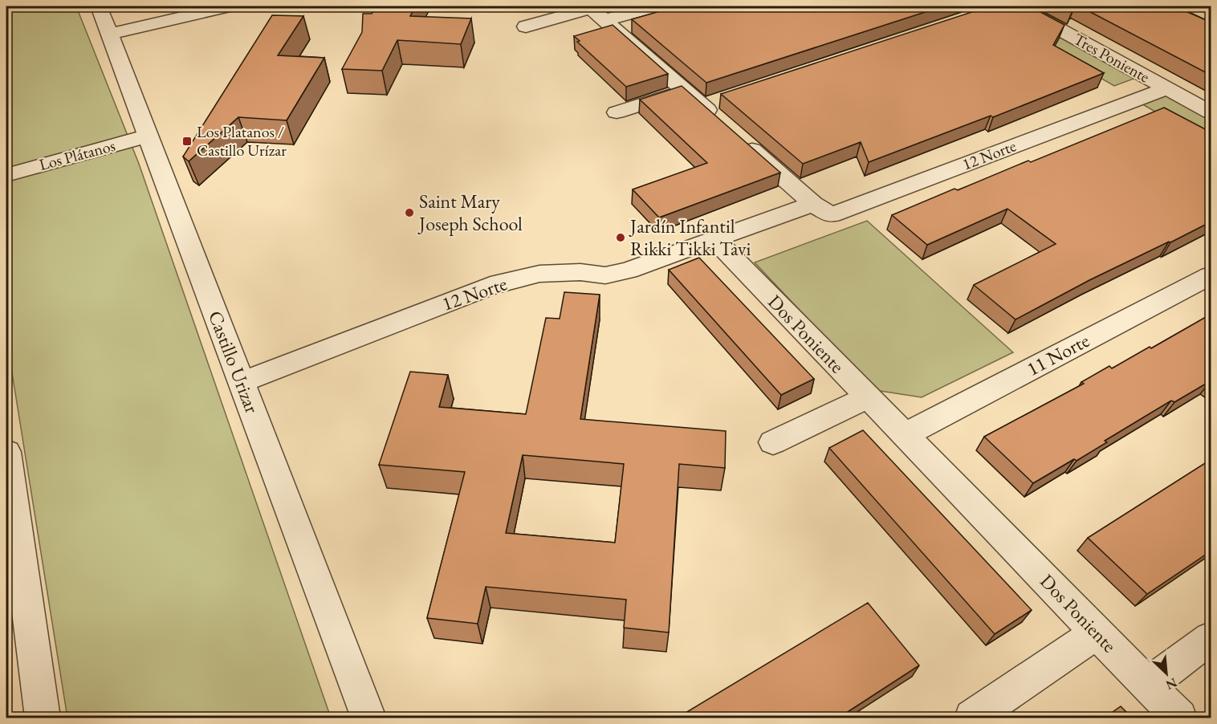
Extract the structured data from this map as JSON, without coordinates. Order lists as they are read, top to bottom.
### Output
{
  "streets": {
    "street": [
      "Tres Poniente",
      "Los Plátanos",
      "12 Norte",
      "Dos Poniente",
      "11 Norte",
      "Castillo Urizar"
    ]
  },
  "crossings": [
    ["Tres Poniente", "12 Norte"],
    ["Los Plátanos", "Castillo Urizar"],
    ["12 Norte", "Dos Poniente"],
    ["12 Norte", "Castillo Urizar"],
    ["Dos Poniente", "11 Norte"]
  ],
  "places": {
    "transit": ["Los Platanos / Castillo Urízar"],
    "other": ["Saint Mary Joseph School", "Jardín Infantil Rikki Tikki Tavi"]
  },
  "north": "bottom right"
}
